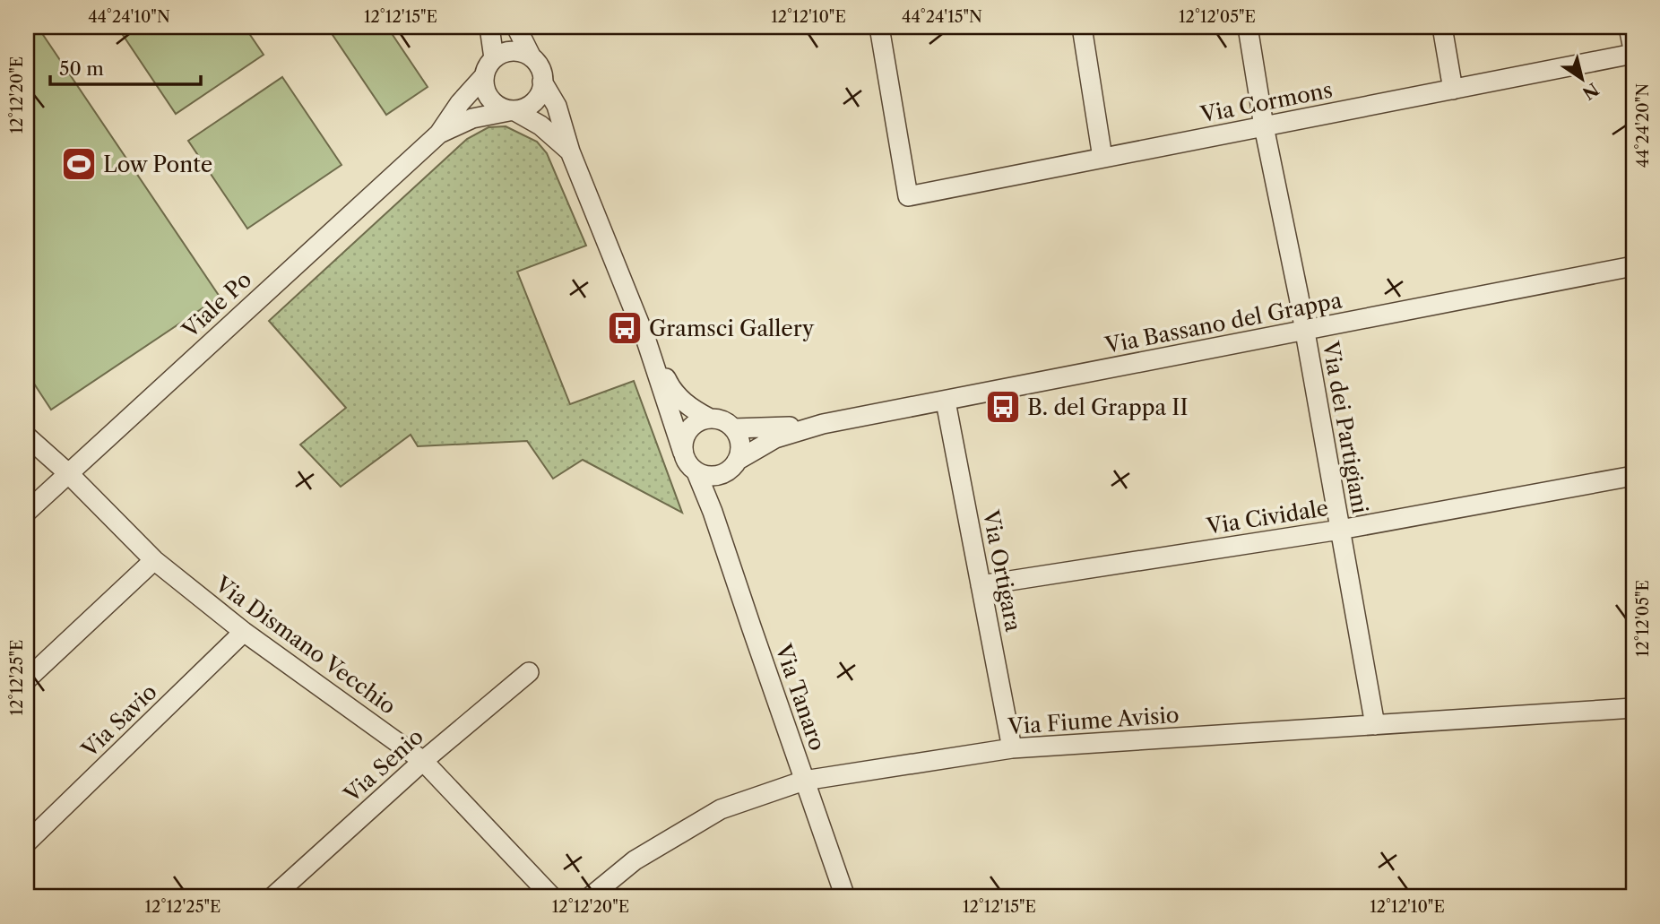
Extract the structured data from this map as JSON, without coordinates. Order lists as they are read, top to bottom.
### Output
{
  "streets": {
    "street": [
      "Via Cormons",
      "Viale Po",
      "Via Bassano del Grappa",
      "Via dei Partigiani",
      "Via Cividale",
      "Via Ortigara",
      "Via Dismano Vecchio",
      "Via Tanaro",
      "Via Savio",
      "Via Fiume Avisio",
      "Via Senio"
    ]
  },
  "crossings": [
    ["Via Cormons", "Via dei Partigiani"],
    ["Viale Po", "Via Dismano Vecchio"],
    ["Via Bassano del Grappa", "Via dei Partigiani"],
    ["Via Bassano del Grappa", "Via Ortigara"],
    ["Via Bassano del Grappa", "Via Tanaro"],
    ["Via dei Partigiani", "Via Cividale"],
    ["Via dei Partigiani", "Via Fiume Avisio"],
    ["Via Cividale", "Via Ortigara"],
    ["Via Ortigara", "Via Fiume Avisio"],
    ["Via Dismano Vecchio", "Via Savio"],
    ["Via Dismano Vecchio", "Via Senio"],
    ["Via Tanaro", "Via Fiume Avisio"]
  ],
  "places": {
    "sports": ["Low Ponte"],
    "bus stop": ["Gramsci Gallery", "B. del Grappa II"]
  },
  "scale_bar": "50 m",
  "north": "bottom right",
  "coordinates": [
    "44°24'10\"N",
    "12°12'15\"E",
    "12°12'10\"E",
    "44°24'15\"N",
    "12°12'05\"E",
    "12°12'20\"E",
    "44°24'20\"N",
    "12°12'25\"E"
  ]
}
